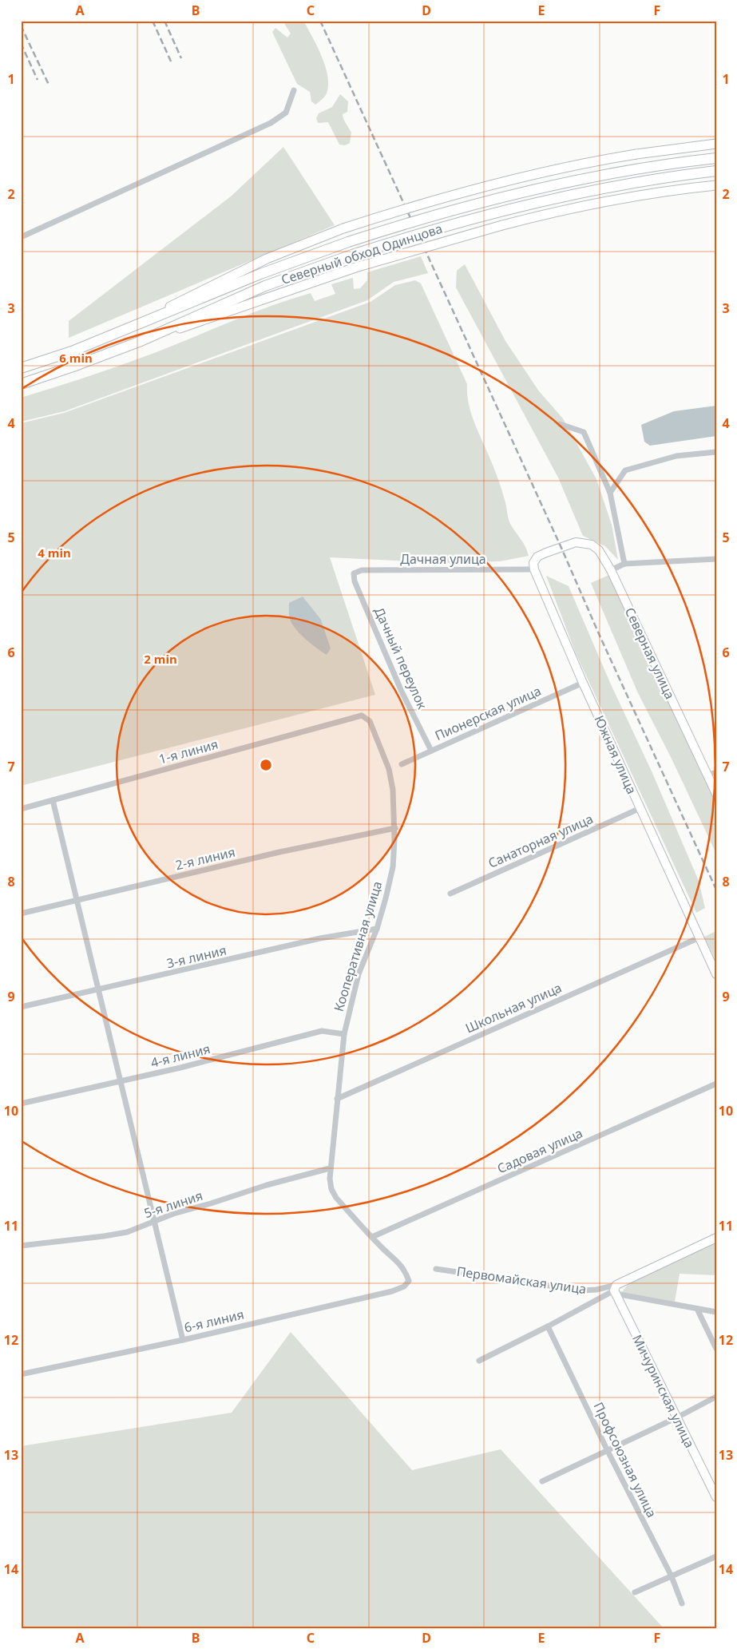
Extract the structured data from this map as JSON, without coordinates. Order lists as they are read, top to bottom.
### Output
{
  "streets": {
    "highway": ["Северный обход Одинцова"],
    "street": [
      "Дачная улица",
      "Северная улица",
      "Дачный переулок",
      "Пионерская улица",
      "1-я линия",
      "Южная улица",
      "Санаторная улица",
      "2-я линия",
      "Кооперативная улица",
      "3-я линия",
      "Школьная улица",
      "4-я линия",
      "Садовая улица",
      "5-я линия",
      "Первомайская улица",
      "6-я линия",
      "Мичуринская улица",
      "Профсоюзная улица"
    ]
  },
  "crossings": [
    ["Дачная улица", "Северная улица"],
    ["Дачная улица", "Дачный переулок"],
    ["Дачная улица", "Южная улица"],
    ["Северная улица", "Южная улица"],
    ["Дачный переулок", "Пионерская улица"],
    ["Пионерская улица", "Южная улица"],
    ["1-я линия", "Кооперативная улица"],
    ["Южная улица", "Санаторная улица"],
    ["Южная улица", "Школьная улица"],
    ["2-я линия", "Кооперативная улица"],
    ["Кооперативная улица", "3-я линия"],
    ["Кооперативная улица", "Школьная улица"],
    ["Кооперативная улица", "4-я линия"],
    ["Кооперативная улица", "Садовая улица"],
    ["Кооперативная улица", "5-я линия"],
    ["Кооперативная улица", "6-я линия"],
    ["Первомайская улица", "Мичуринская улица"]
  ],
  "grid": {
    "columns": [
      "A",
      "B",
      "C",
      "D",
      "E",
      "F"
    ],
    "rows": [
      "1",
      "2",
      "3",
      "4",
      "5",
      "6",
      "7",
      "8",
      "9",
      "10",
      "11",
      "12",
      "13",
      "14"
    ]
  },
  "rings": ["6 min", "4 min", "2 min"]
}
